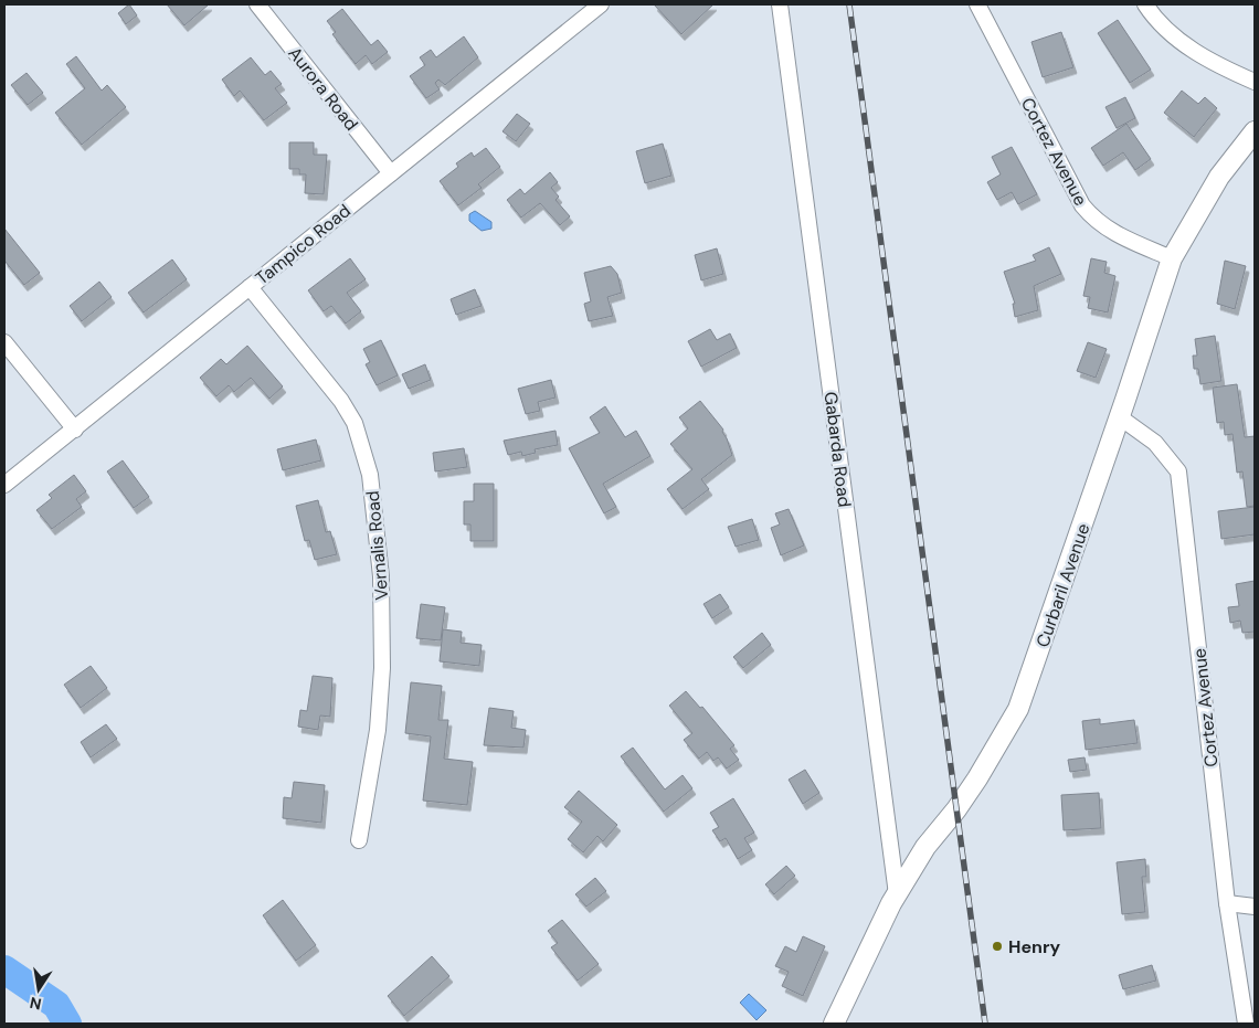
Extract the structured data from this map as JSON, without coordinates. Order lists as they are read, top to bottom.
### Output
{
  "streets": {
    "street": [
      "Aurora Road",
      "Cortez Avenue",
      "Tampico Road",
      "Gabarda Road",
      "Vernalis Road",
      "Curbaril Avenue"
    ]
  },
  "crossings": [
    ["Aurora Road", "Tampico Road"],
    ["Cortez Avenue", "Curbaril Avenue"],
    ["Tampico Road", "Vernalis Road"],
    ["Gabarda Road", "Curbaril Avenue"]
  ],
  "places": ["Henry"],
  "north": "bottom"
}
